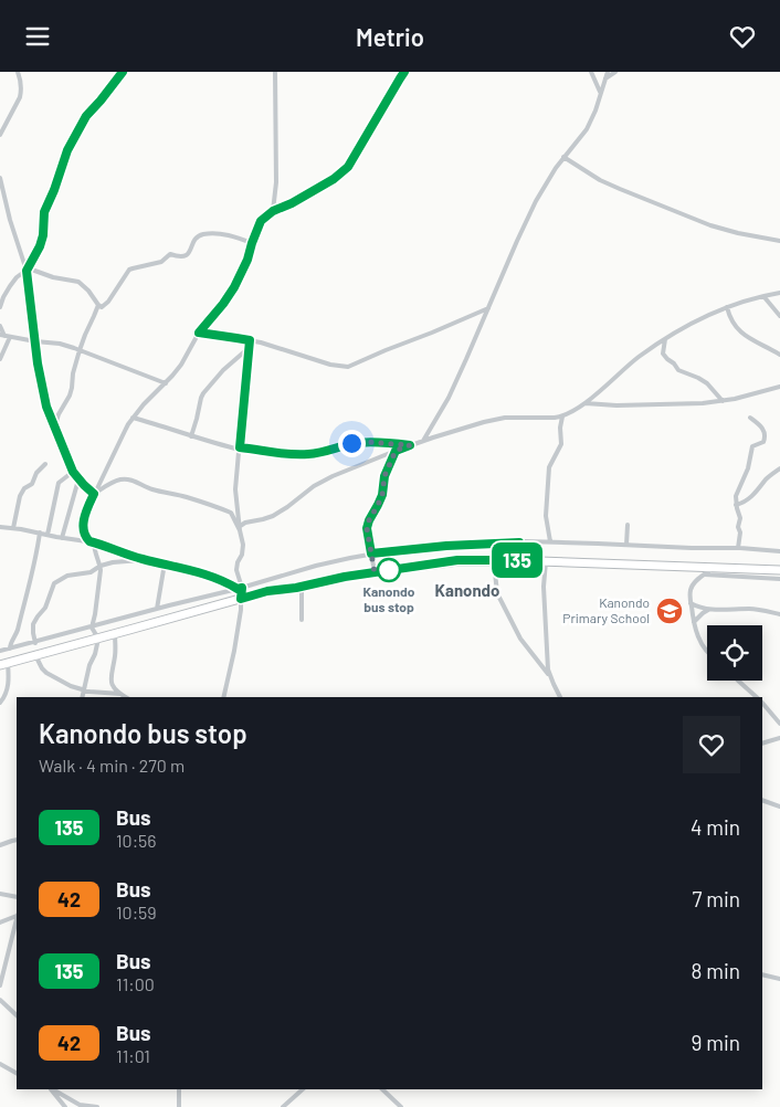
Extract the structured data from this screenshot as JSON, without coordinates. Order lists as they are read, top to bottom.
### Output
{
  "districts": ["Kanondo"],
  "places": {
    "other": ["Kanondo bus stop"],
    "school or university": ["Kanondo Primary School"]
  },
  "lines": ["bus line 135"],
  "page": {
    "header": "Metrio",
    "on_map": "135",
    "heading": ["Kanondo bus stop", "Walk · 4 min · 270 m"],
    "list": [
      {
        "mark": "135",
        "name": "Bus",
        "note": "10:56",
        "value": "4 min"
      },
      {
        "mark": "42",
        "name": "Bus",
        "note": "10:59",
        "value": "7 min"
      },
      {
        "mark": "135",
        "name": "Bus",
        "note": "11:00",
        "value": "8 min"
      },
      {
        "mark": "42",
        "name": "Bus",
        "note": "11:01",
        "value": "9 min"
      }
    ]
  }
}
